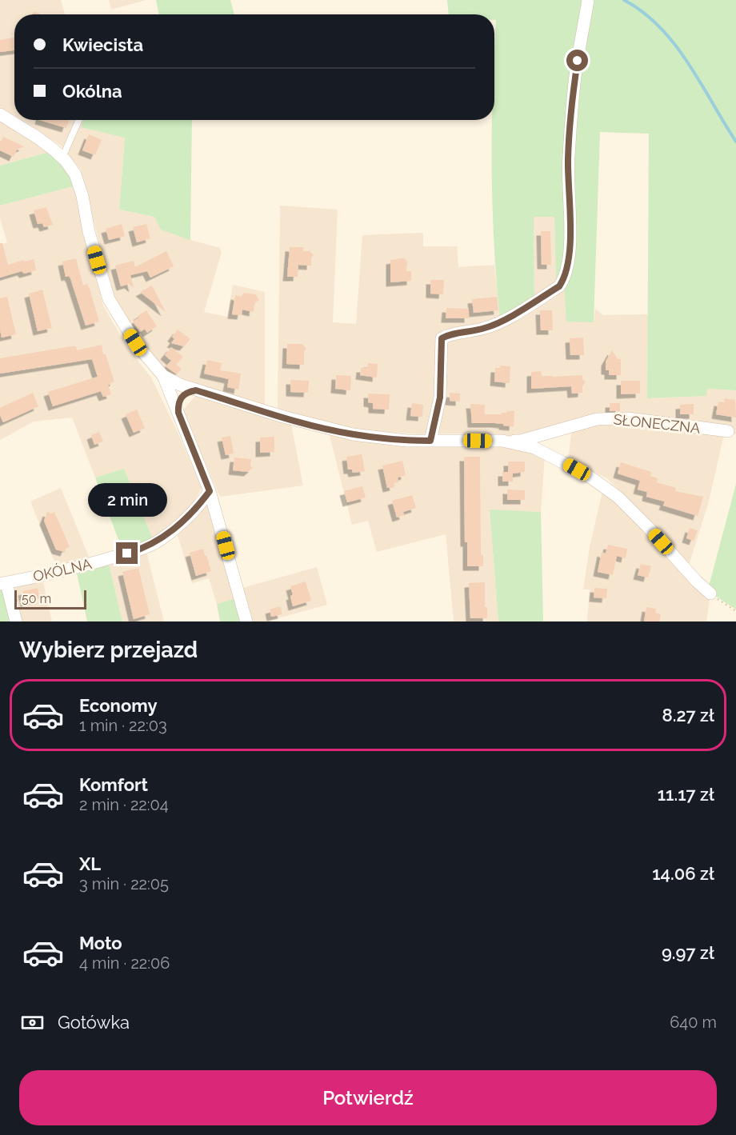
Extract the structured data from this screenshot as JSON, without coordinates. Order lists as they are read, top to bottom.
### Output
{
  "streets": {
    "street": ["SŁONECZNA", "OKÓLNA"]
  },
  "scale_bar": "50 m",
  "page": {
    "banner": ["Kwiecista", "Okólna"],
    "bubble": "2 min",
    "scale": "50 m",
    "heading": "Wybierz przejazd",
    "list": [
      {
        "name": "Economy",
        "note": "1 min · 22:03",
        "value": "8.27 zł"
      },
      {
        "name": "Komfort",
        "note": "2 min · 22:04",
        "value": "11.17 zł"
      },
      {
        "name": "XL",
        "note": "3 min · 22:05",
        "value": "14.06 zł"
      },
      {
        "name": "Moto",
        "note": "4 min · 22:06",
        "value": "9.97 zł"
      }
    ],
    "pay": ["Gotówka", "640 m"],
    "buttons": "Potwierdź"
  }
}
